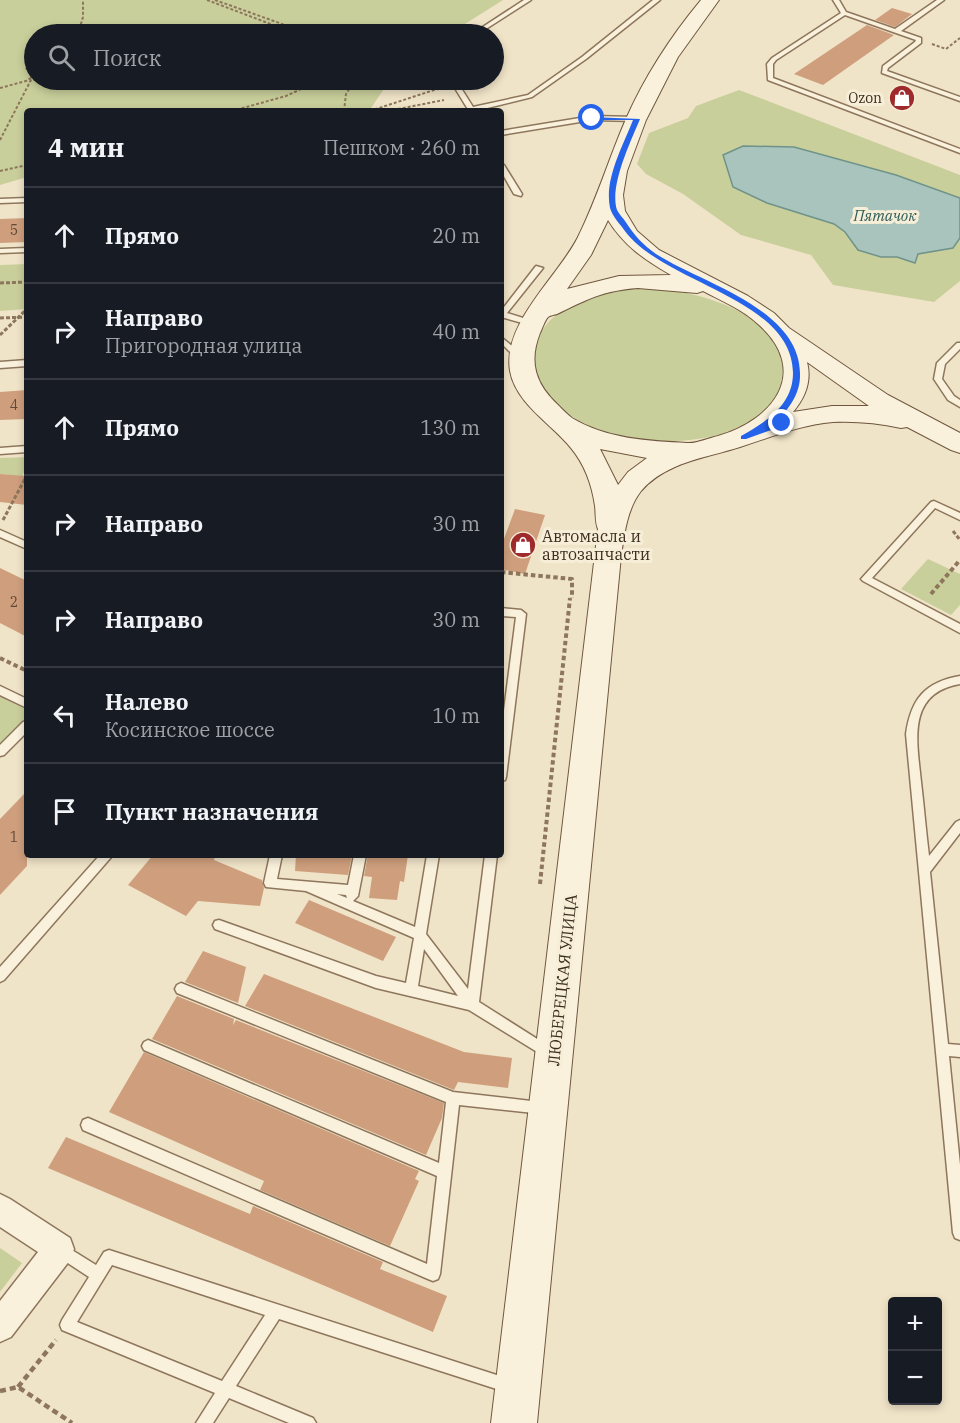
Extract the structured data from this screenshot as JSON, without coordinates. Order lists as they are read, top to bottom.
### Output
{
  "streets": {
    "main road": ["ЛЮБЕРЕЦКАЯ УЛИЦА"]
  },
  "water": ["Пятачок"],
  "places": {
    "shop": ["Ozon", "Автомасла и автозапчасти"]
  },
  "house_numbers": [
    "5",
    "4",
    "2",
    "1"
  ],
  "page": {
    "search": "Поиск",
    "heading": ["4 мин", "Пешком · 260 m"],
    "list": [
      ["Прямо", "20 m"],
      ["Направо", "Пригородная улица", "40 m"],
      ["Прямо", "130 m"],
      ["Направо", "30 m"],
      ["Направо", "30 m"],
      ["Налево", "Косинское шоссе", "10 m"],
      "Пункт назначения"
    ],
    "map_buttons": ["+", "−"]
  }
}
